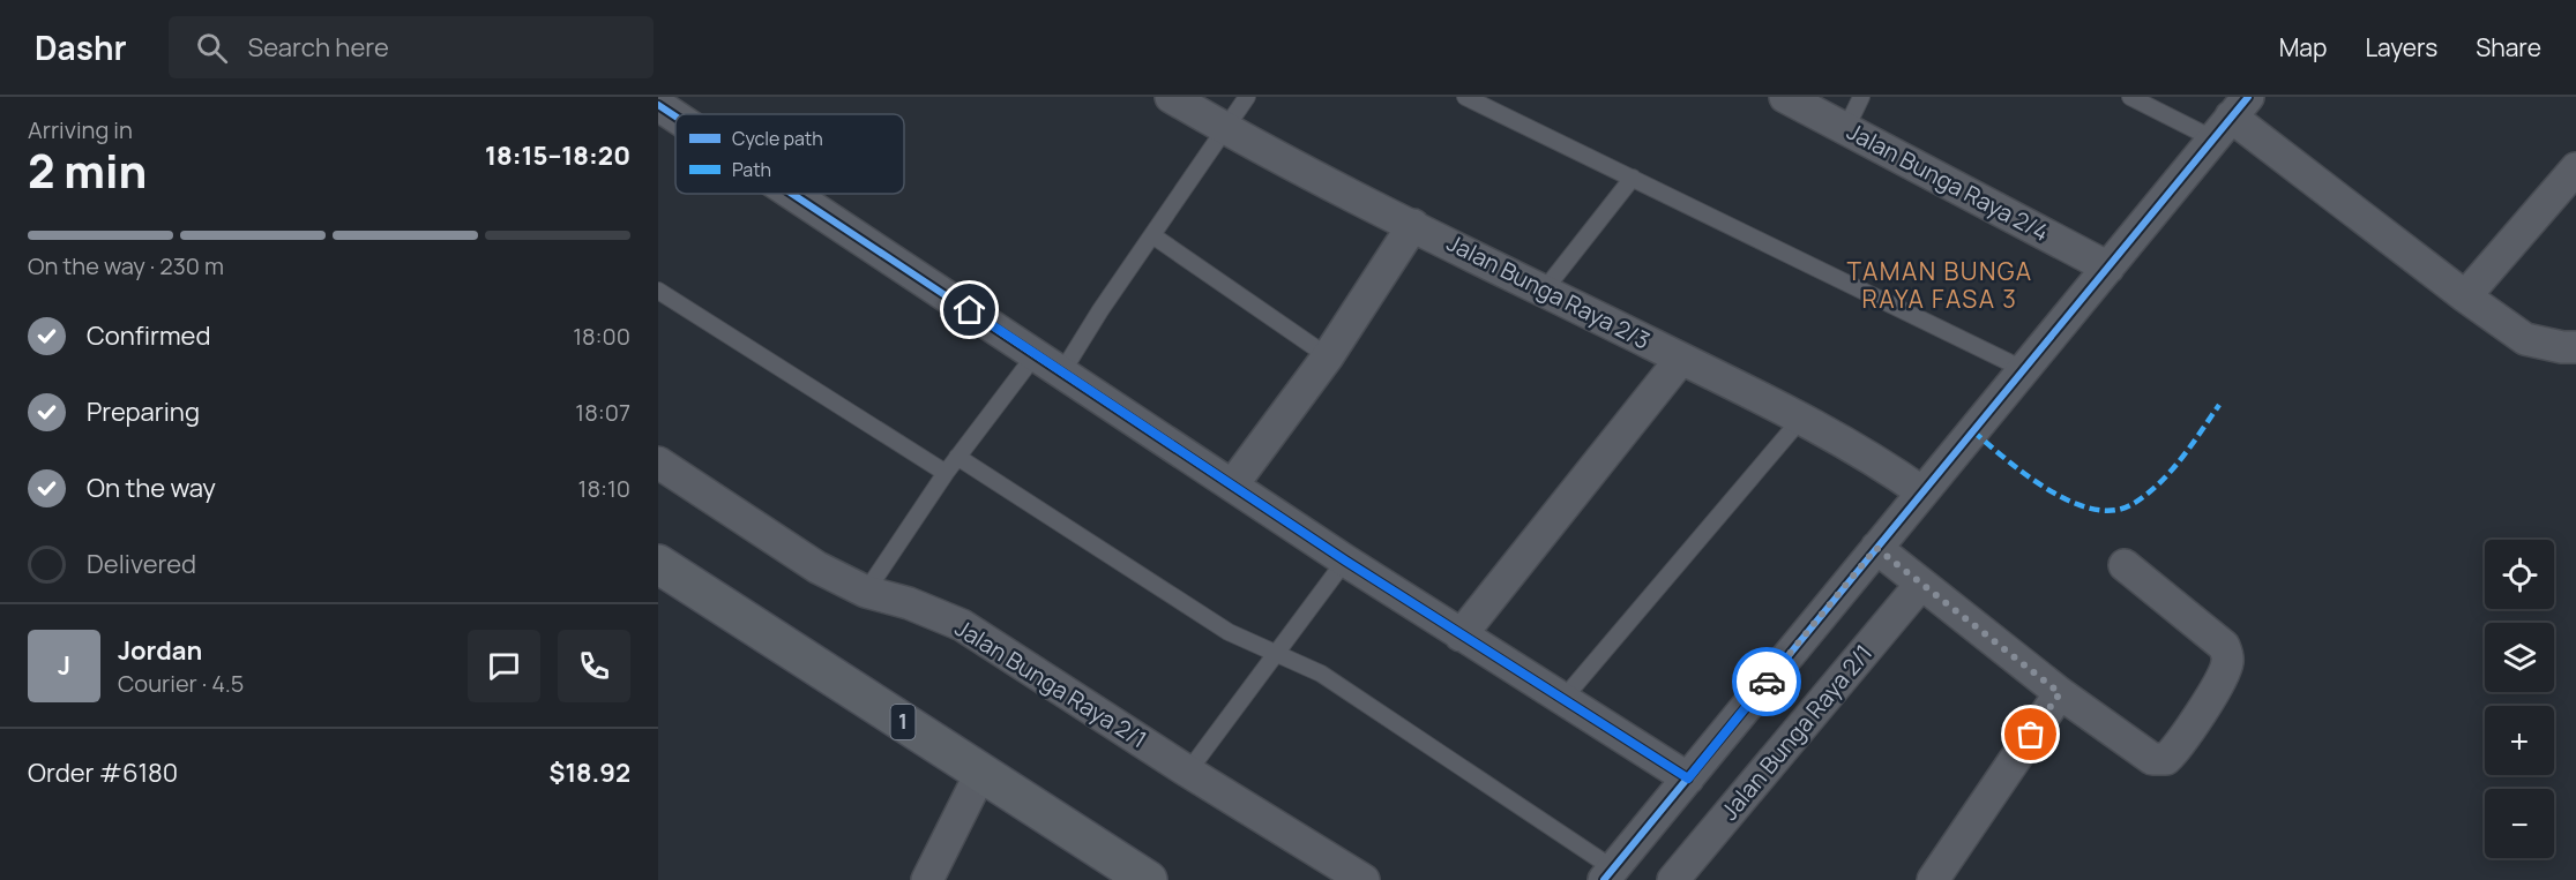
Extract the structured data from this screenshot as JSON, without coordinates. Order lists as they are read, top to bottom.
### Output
{
  "streets": {
    "main road": ["1"],
    "street": ["Jalan Bunga Raya 2/4", "Jalan Bunga Raya 2/3", "Jalan Bunga Raya 2/1"]
  },
  "districts": ["TAMAN BUNGA RAYA FASA 3"],
  "legend": ["Cycle path", "Path"],
  "page": {
    "header": "Dashr",
    "search": "Search here",
    "nav": ["Map", "Layers", "Share"],
    "heading": ["2 min", "Arriving in", "18:15–18:20"],
    "panel": [
      "Jordan",
      "Courier · 4.5",
      "Order #6180",
      "$18.92"
    ],
    "bar": "On the way · 230 m",
    "list": [
      ["Confirmed", "18:00"],
      ["Preparing", "18:07"],
      ["On the way", "18:10"],
      "Delivered"
    ],
    "map_buttons": ["+", "−"],
    "round": "J"
  }
}
